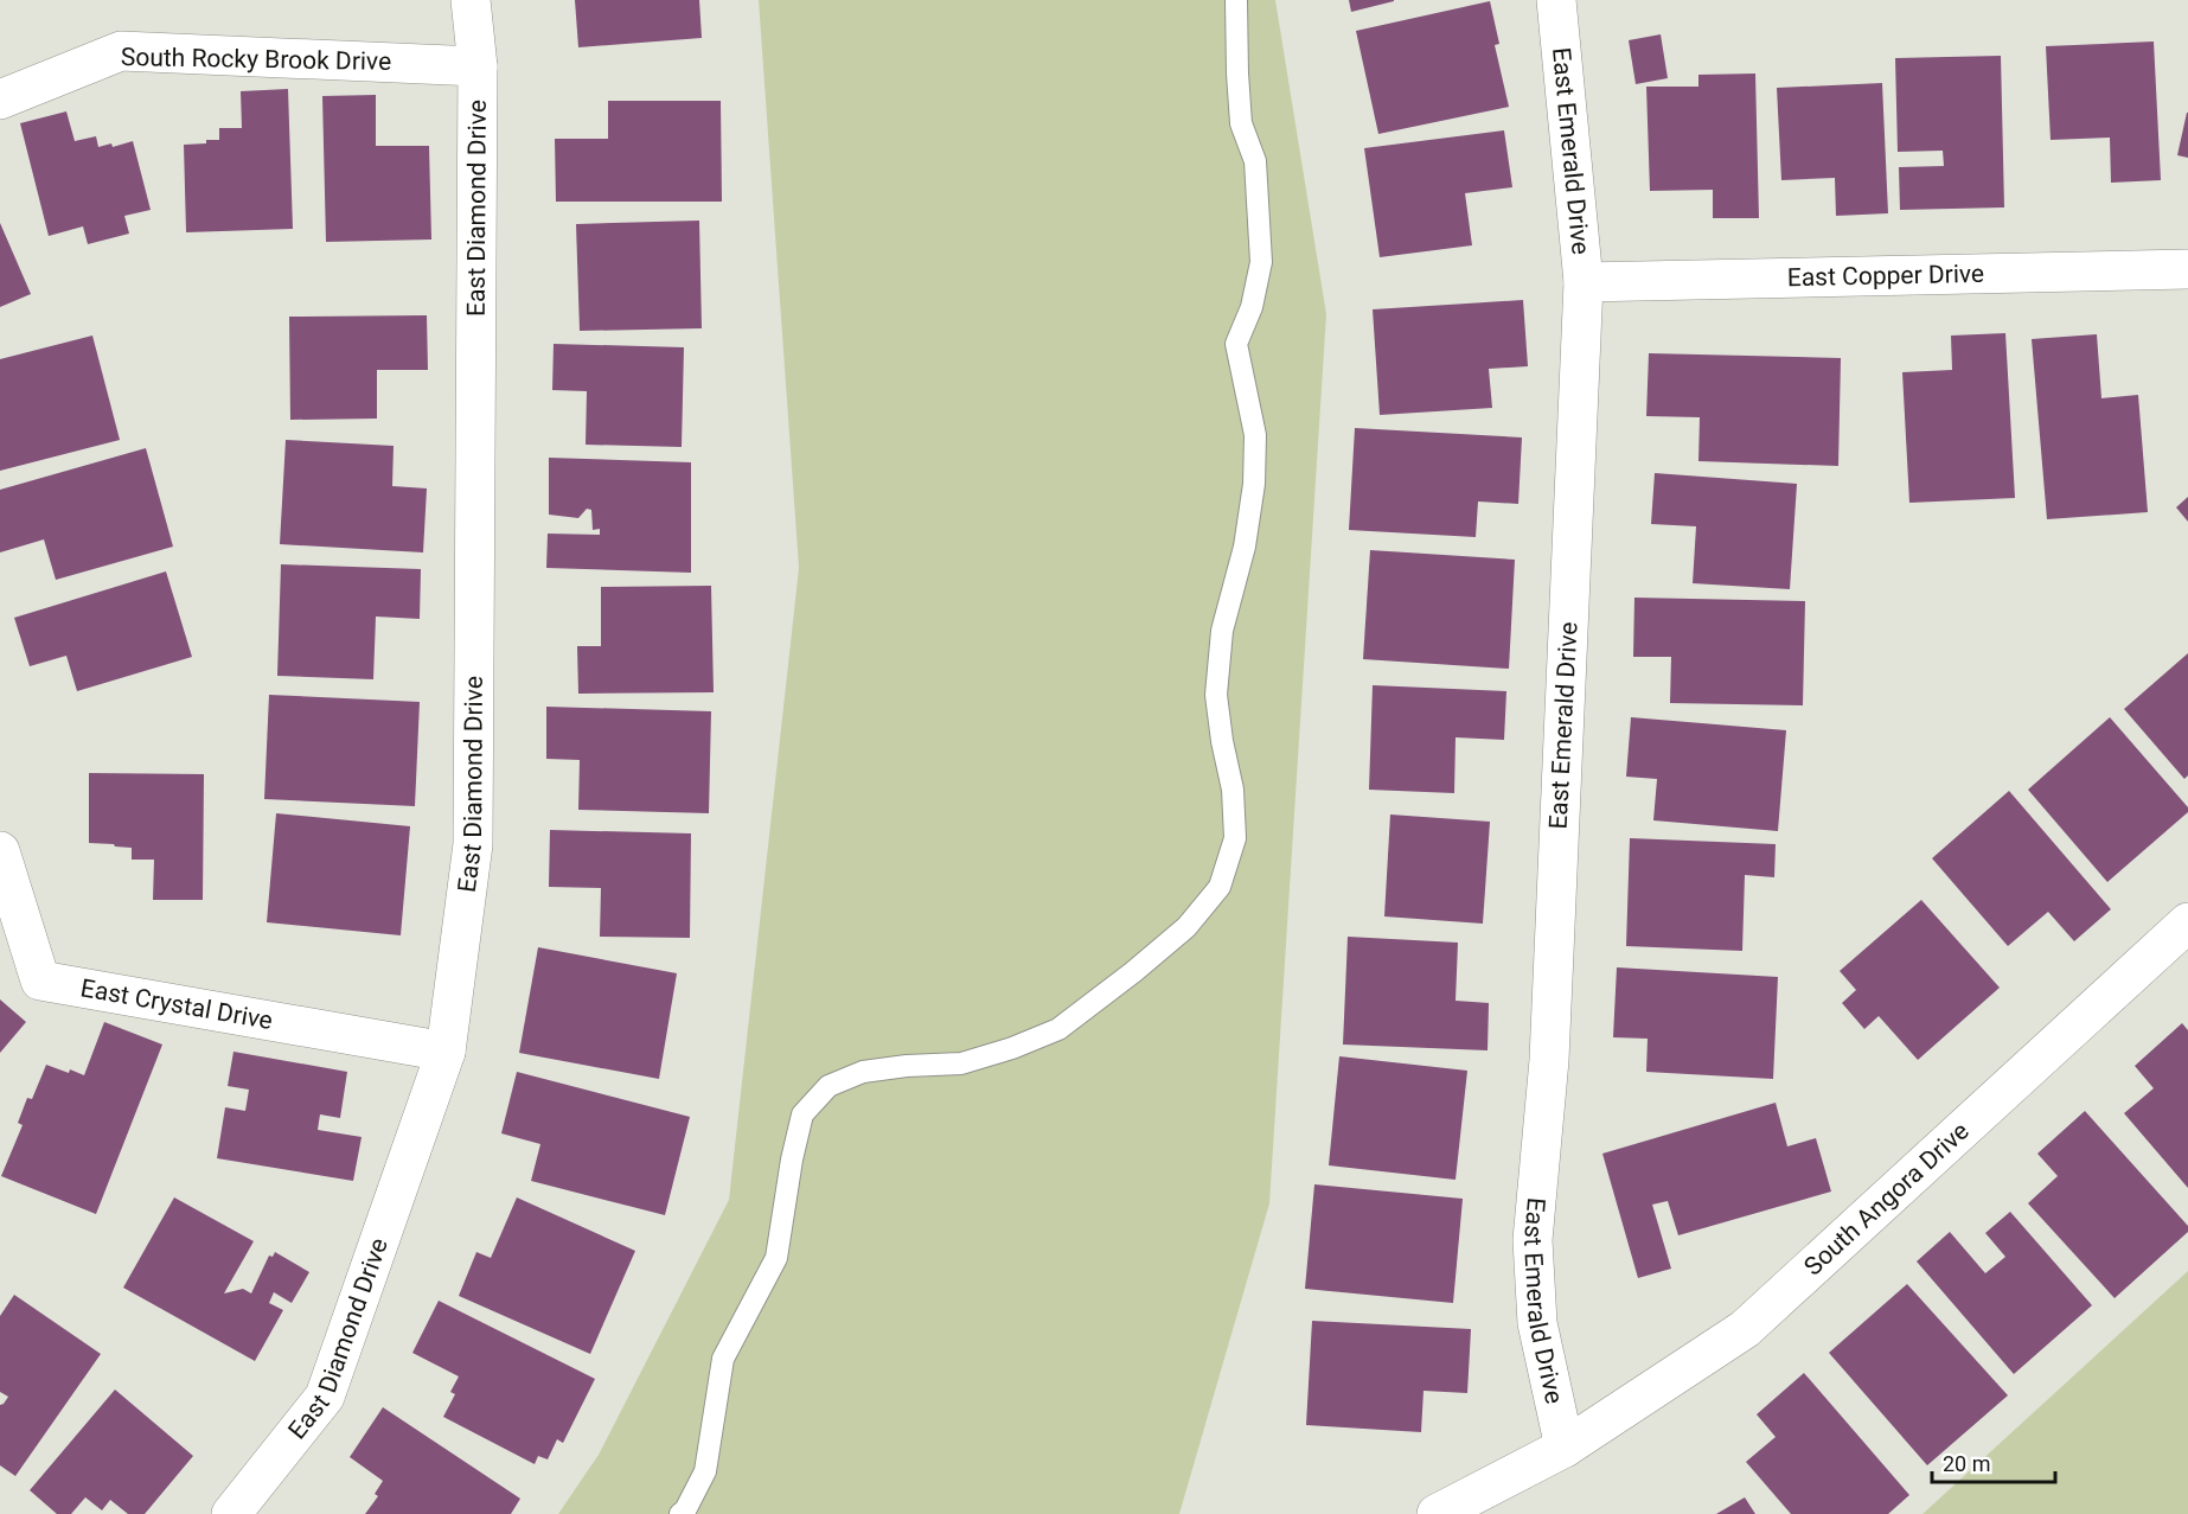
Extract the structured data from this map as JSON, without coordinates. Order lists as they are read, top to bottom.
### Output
{
  "streets": {
    "street": [
      "South Rocky Brook Drive",
      "East Emerald Drive",
      "East Diamond Drive",
      "East Copper Drive",
      "East Crystal Drive",
      "South Angora Drive"
    ]
  },
  "crossings": [
    ["South Rocky Brook Drive", "East Diamond Drive"],
    ["East Emerald Drive", "East Copper Drive"],
    ["East Emerald Drive", "South Angora Drive"],
    ["East Diamond Drive", "East Crystal Drive"]
  ],
  "scale_bar": "20 m"
}
